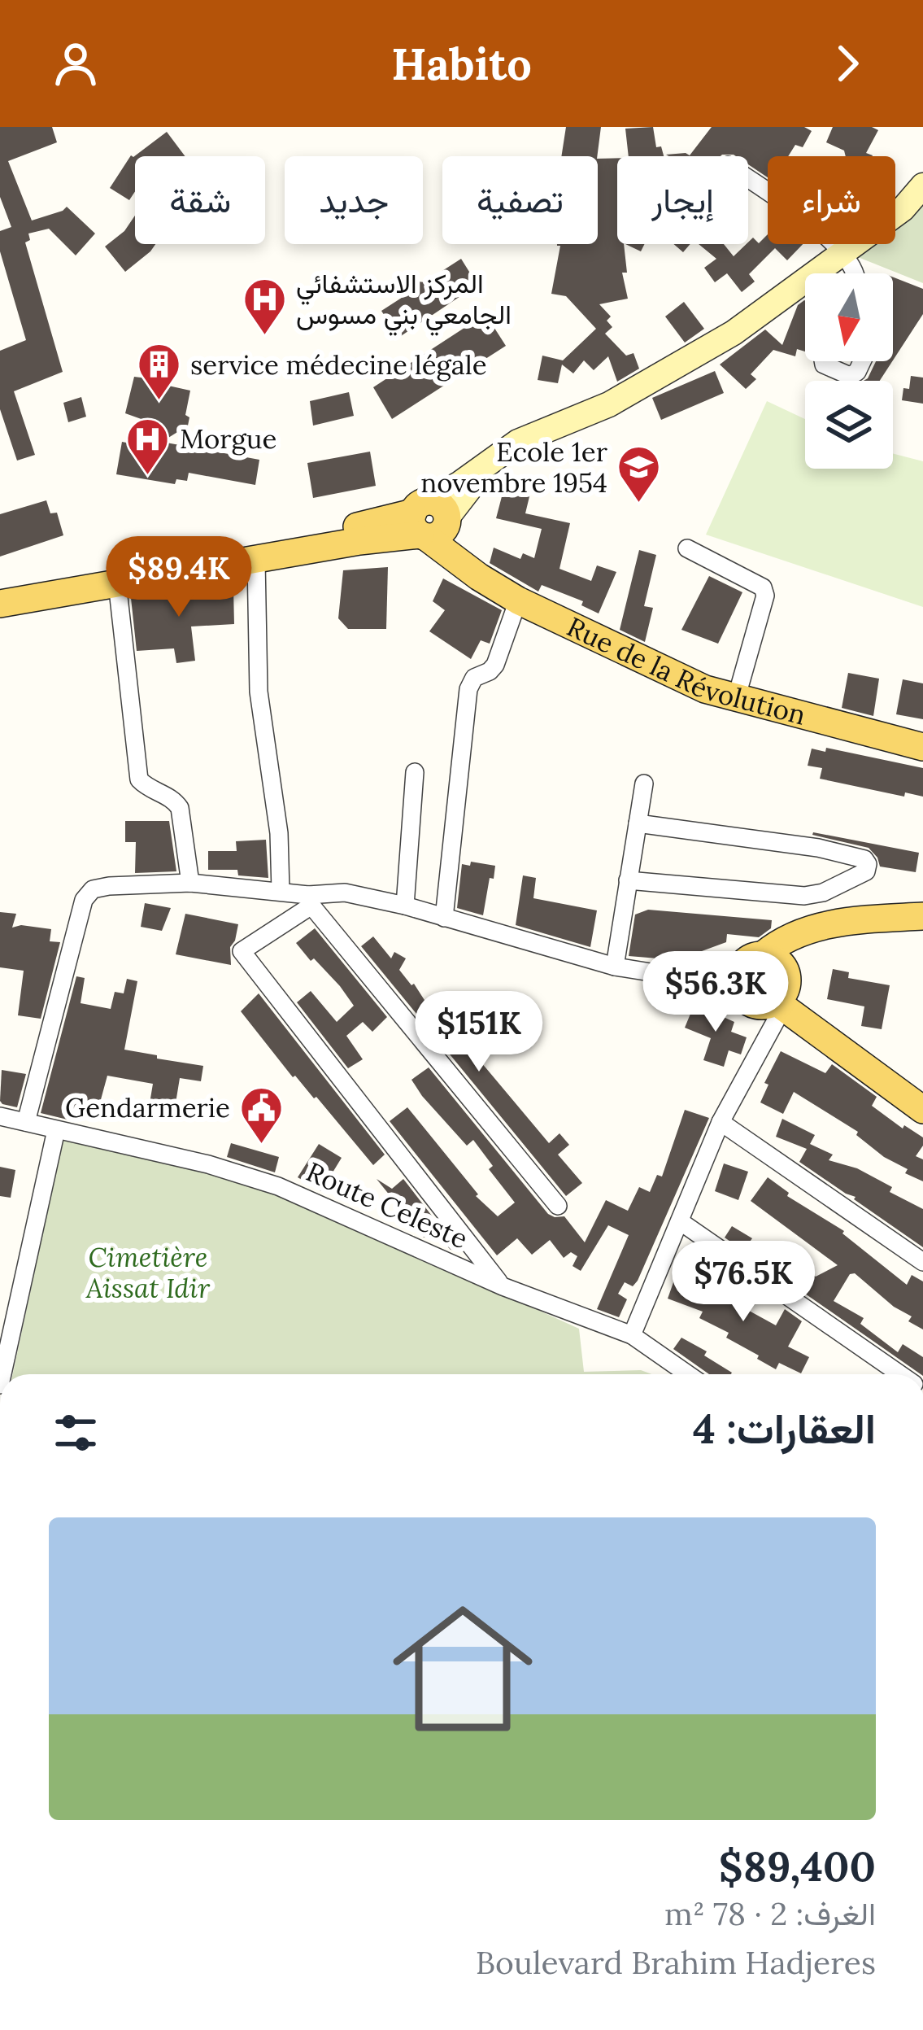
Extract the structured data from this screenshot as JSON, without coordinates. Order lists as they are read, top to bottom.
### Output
{
  "streets": {
    "main road": ["Rue de la Révolution"],
    "street": ["Route Celeste"]
  },
  "parks": ["Cimetière Aissat Idir"],
  "places": {
    "hospital": ["المركز الاستشفائي الجامعي بني مسوس", "Morgue"],
    "building": ["service médecine légale"],
    "school or university": ["Ecole 1er novembre 1954"],
    "public building": ["Gendarmerie"]
  },
  "north": "bottom",
  "page": {
    "header": "Habito",
    "chip": [
      "شراء",
      "إيجار",
      "تصفية",
      "جديد",
      "شقة"
    ],
    "price": [
      "$89.4K",
      "$56.3K",
      "$151K",
      "$76.5K"
    ],
    "heading": "العقارات: 4",
    "list": [
      {
        "name": "$89,400",
        "note": "الغرف: 2 · 78 m² · Boulevard Brahim Hadjeres"
      }
    ]
  }
}
